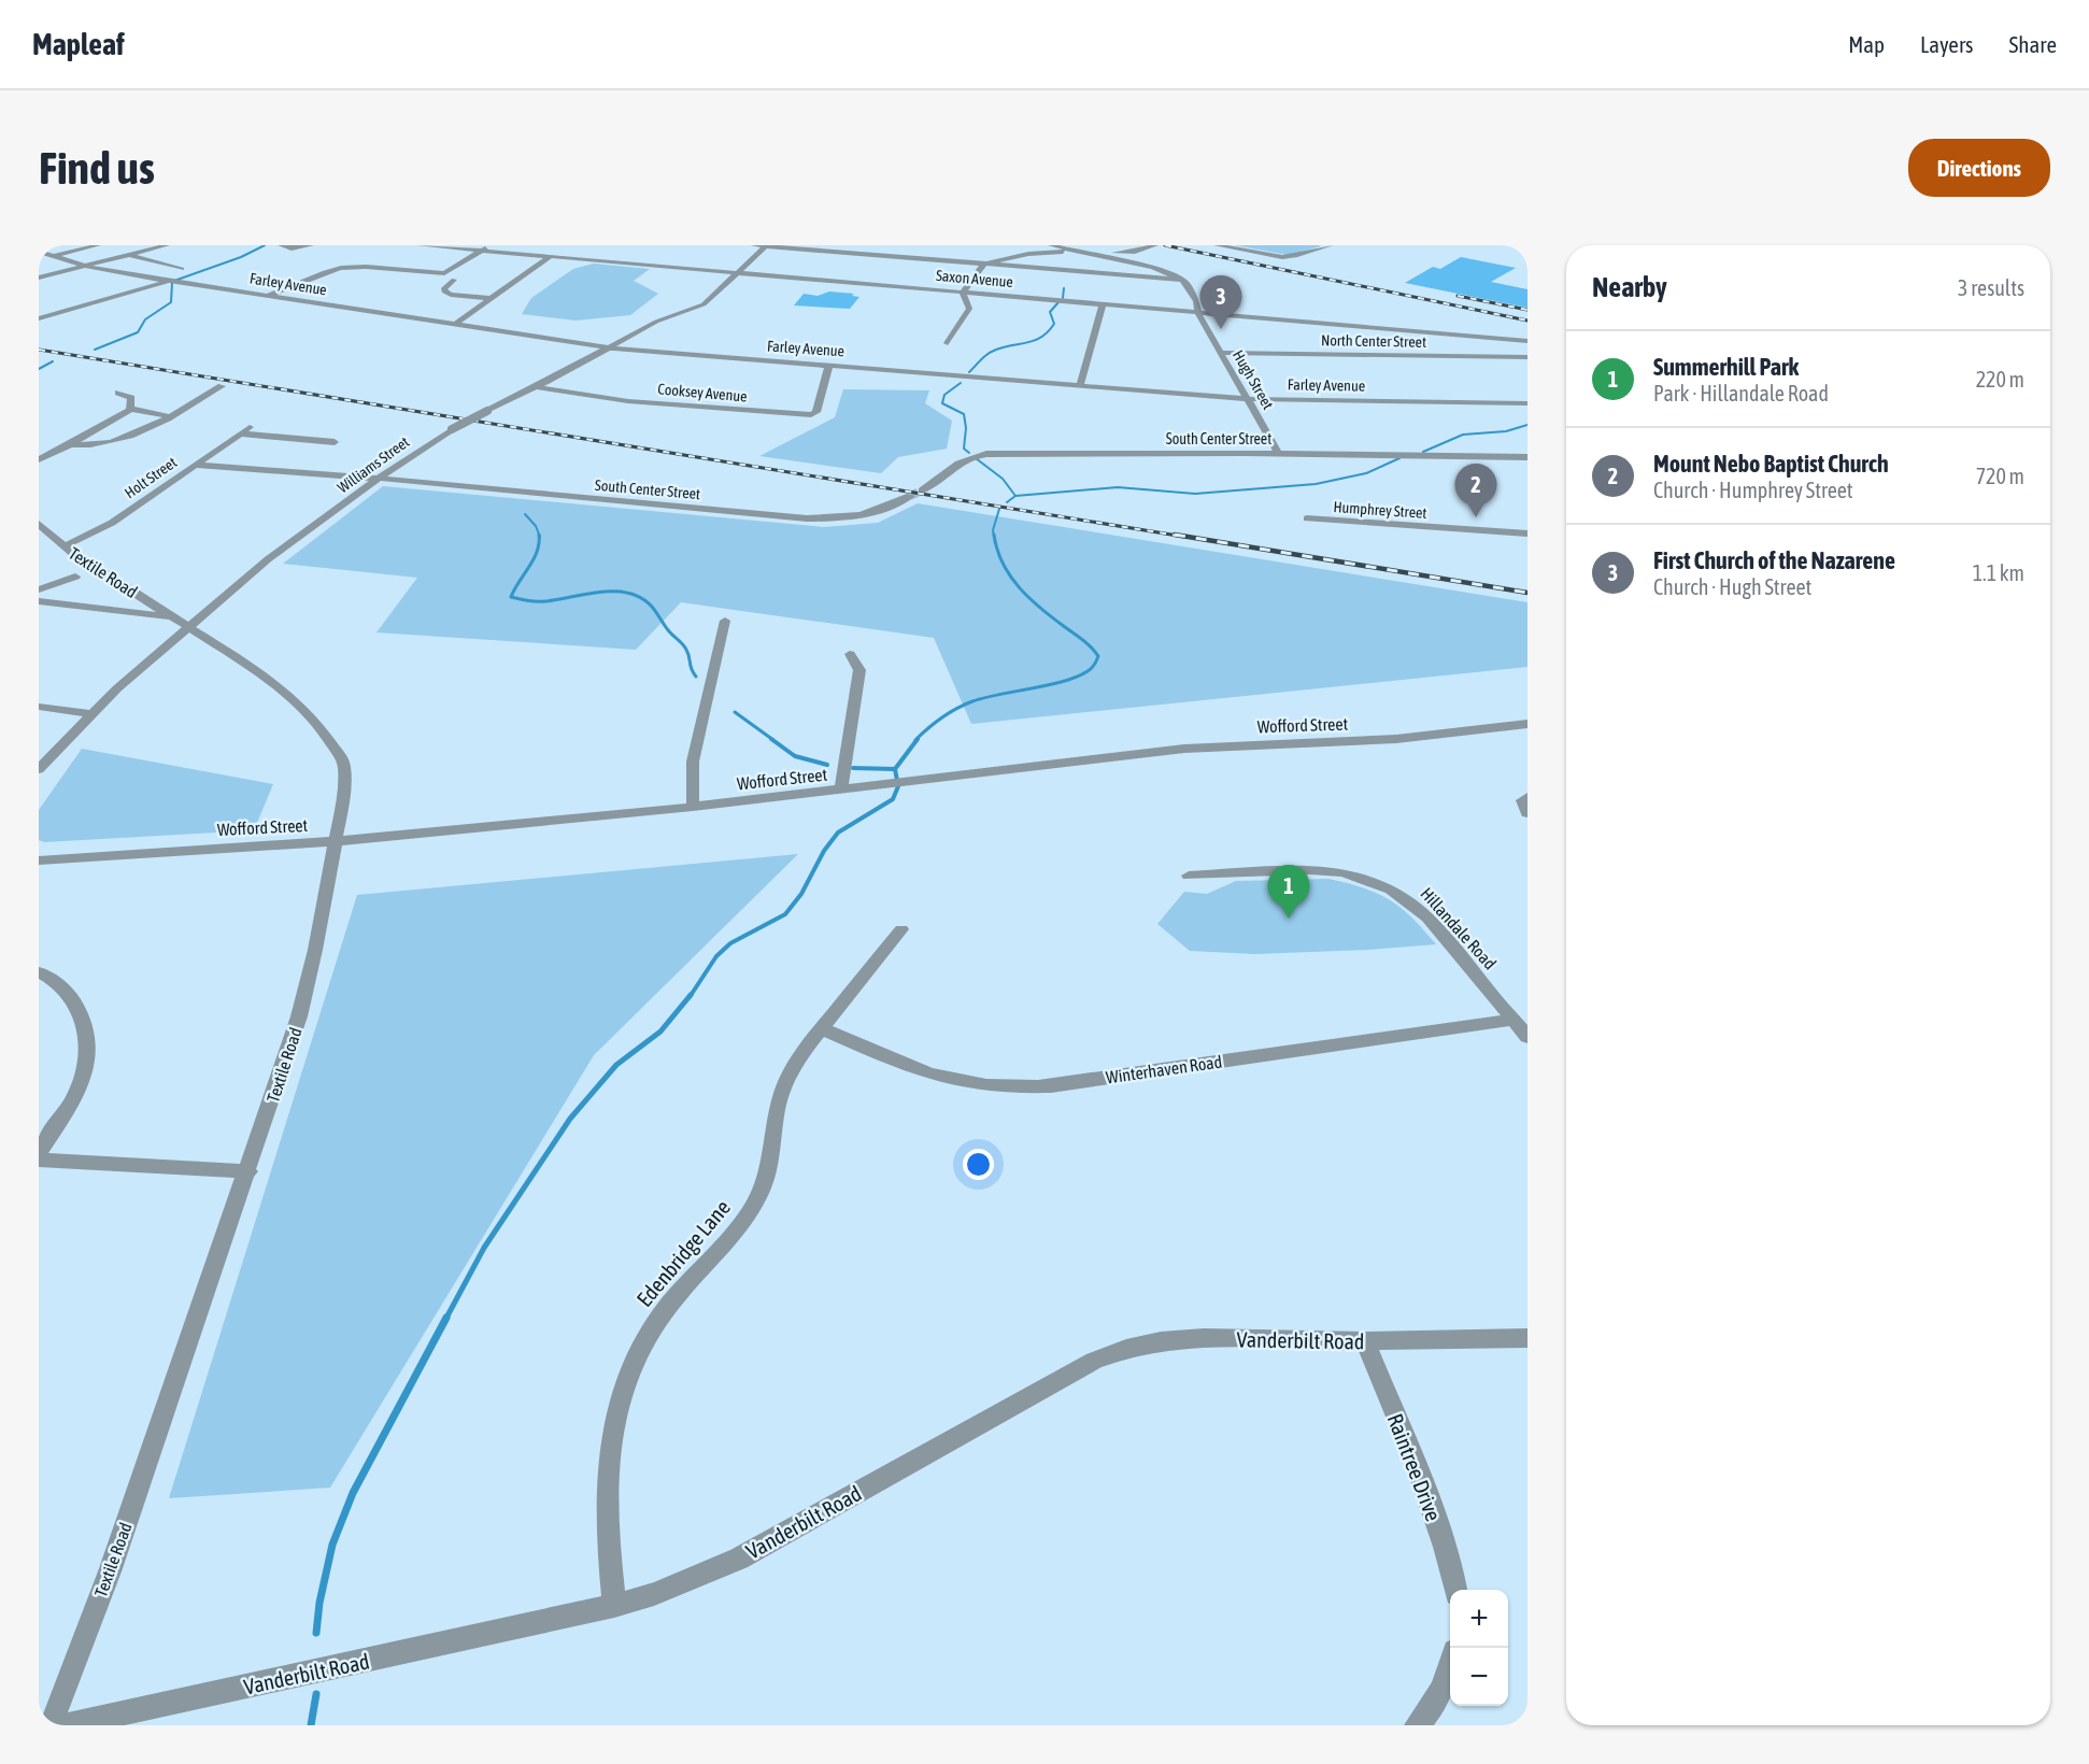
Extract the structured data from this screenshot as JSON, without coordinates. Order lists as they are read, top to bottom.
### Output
{
  "streets": {
    "street": [
      "Saxon Avenue",
      "Farley Avenue",
      "North Center Street",
      "Hugh Street",
      "Cooksey Avenue",
      "South Center Street",
      "Williams Street",
      "Holt Street",
      "Humphrey Street",
      "Textile Road",
      "Wofford Street",
      "Hillandale Road",
      "Winterhaven Road",
      "Edenbridge Lane",
      "Vanderbilt Road",
      "Raintree Drive"
    ]
  },
  "crossings": [
    ["Saxon Avenue", "Hugh Street"],
    ["Saxon Avenue", "Williams Street"],
    ["Farley Avenue", "Hugh Street"],
    ["Farley Avenue", "Cooksey Avenue"],
    ["Farley Avenue", "Williams Street"],
    ["North Center Street", "Hugh Street"],
    ["Hugh Street", "South Center Street"],
    ["Cooksey Avenue", "Williams Street"],
    ["South Center Street", "Williams Street"],
    ["South Center Street", "Holt Street"],
    ["Williams Street", "Textile Road"],
    ["Holt Street", "Textile Road"],
    ["Textile Road", "Wofford Street"],
    ["Hillandale Road", "Winterhaven Road"],
    ["Winterhaven Road", "Edenbridge Lane"],
    ["Edenbridge Lane", "Vanderbilt Road"],
    ["Vanderbilt Road", "Raintree Drive"]
  ],
  "page": {
    "header": "Mapleaf",
    "nav": ["Map", "Layers", "Share"],
    "buttons": "Directions",
    "title": "Find us",
    "heading": ["Nearby", "3 results"],
    "pins": ["3", "2", "1"],
    "list": [
      {
        "mark": "1",
        "name": "Summerhill Park",
        "note": "Park · Hillandale Road",
        "value": "220 m"
      },
      {
        "mark": "2",
        "name": "Mount Nebo Baptist Church",
        "note": "Church · Humphrey Street",
        "value": "720 m"
      },
      {
        "mark": "3",
        "name": "First Church of the Nazarene",
        "note": "Church · Hugh Street",
        "value": "1.1 km"
      }
    ],
    "map_buttons": ["+", "−"]
  }
}
